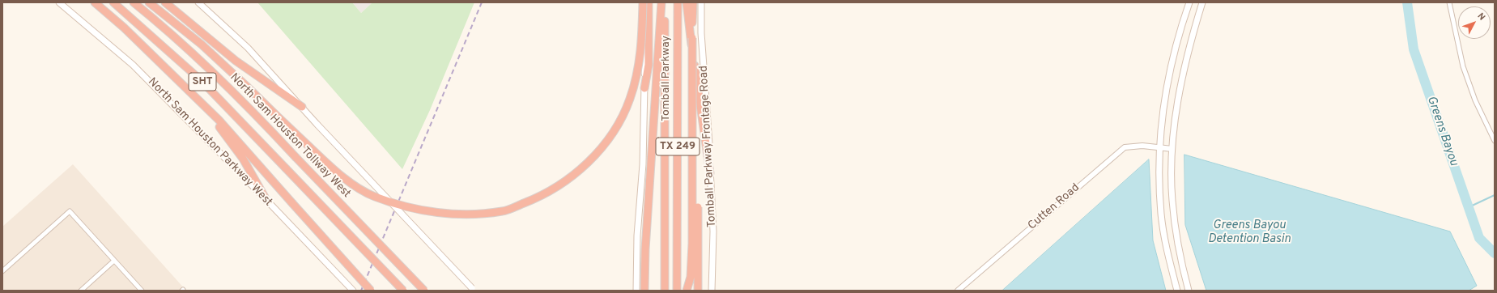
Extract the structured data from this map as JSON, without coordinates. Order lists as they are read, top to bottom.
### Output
{
  "streets": {
    "highway": [
      "Tomball Parkway",
      "SHT",
      "North Sam Houston Tollway West",
      "TX 249"
    ],
    "main road": ["North Sam Houston Parkway West", "Tomball Parkway Frontage Road"],
    "street": ["Cutten Road"]
  },
  "water": ["Greens Bayou", "Greens Bayou Detention Basin"],
  "north": "top right"
}
